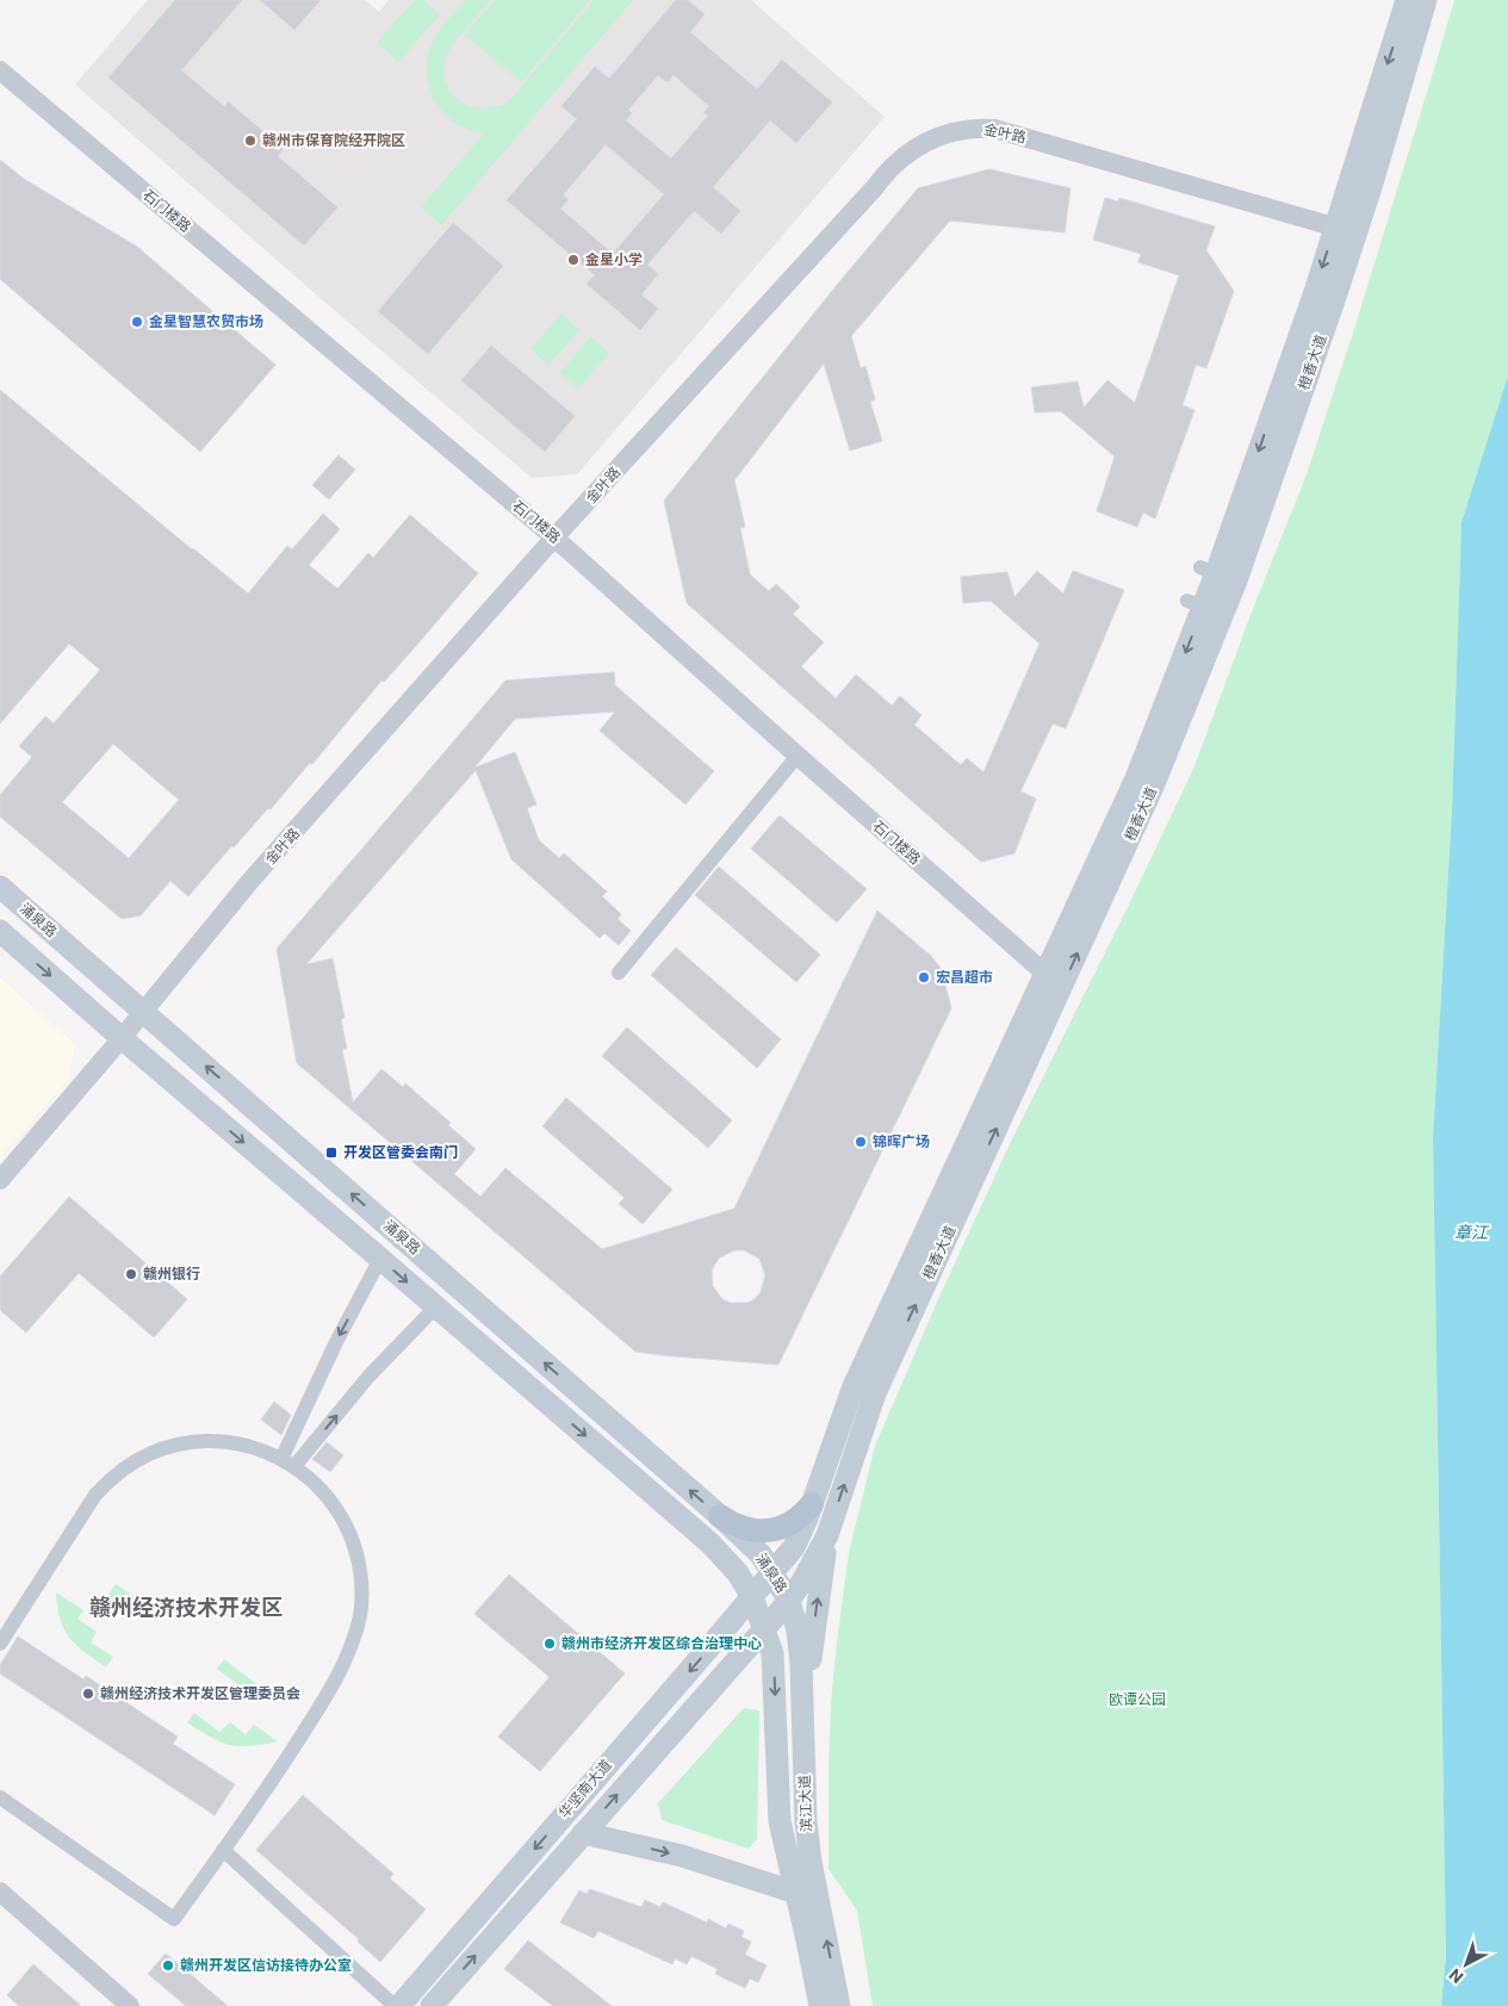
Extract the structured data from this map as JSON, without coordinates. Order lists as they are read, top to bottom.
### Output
{
  "streets": {
    "main road": [
      "橙香大道",
      "涌泉路",
      "华坚南大道",
      "滨江大道"
    ],
    "street": ["金叶路", "石门楼路"]
  },
  "crossings": [
    ["金叶路", "石门楼路"],
    ["金叶路", "橙香大道"],
    ["金叶路", "涌泉路"],
    ["石门楼路", "橙香大道"],
    ["橙香大道", "涌泉路"],
    ["橙香大道", "华坚南大道"],
    ["橙香大道", "滨江大道"],
    ["涌泉路", "华坚南大道"],
    ["涌泉路", "滨江大道"],
    ["华坚南大道", "滨江大道"]
  ],
  "districts": ["赣州经济技术开发区"],
  "water": ["章江"],
  "parks": ["欧谭公园"],
  "places": {
    "other": [
      "赣州市保育院经开院区",
      "金星小学",
      "金星智慧农贸市场",
      "宏昌超市",
      "锦晖广场",
      "赣州银行",
      "赣州市经济开发区综合治理中心",
      "赣州经济技术开发区管理委员会",
      "赣州开发区信访接待办公室"
    ],
    "transit": ["开发区管委会南门"]
  },
  "north": "bottom left"
}
